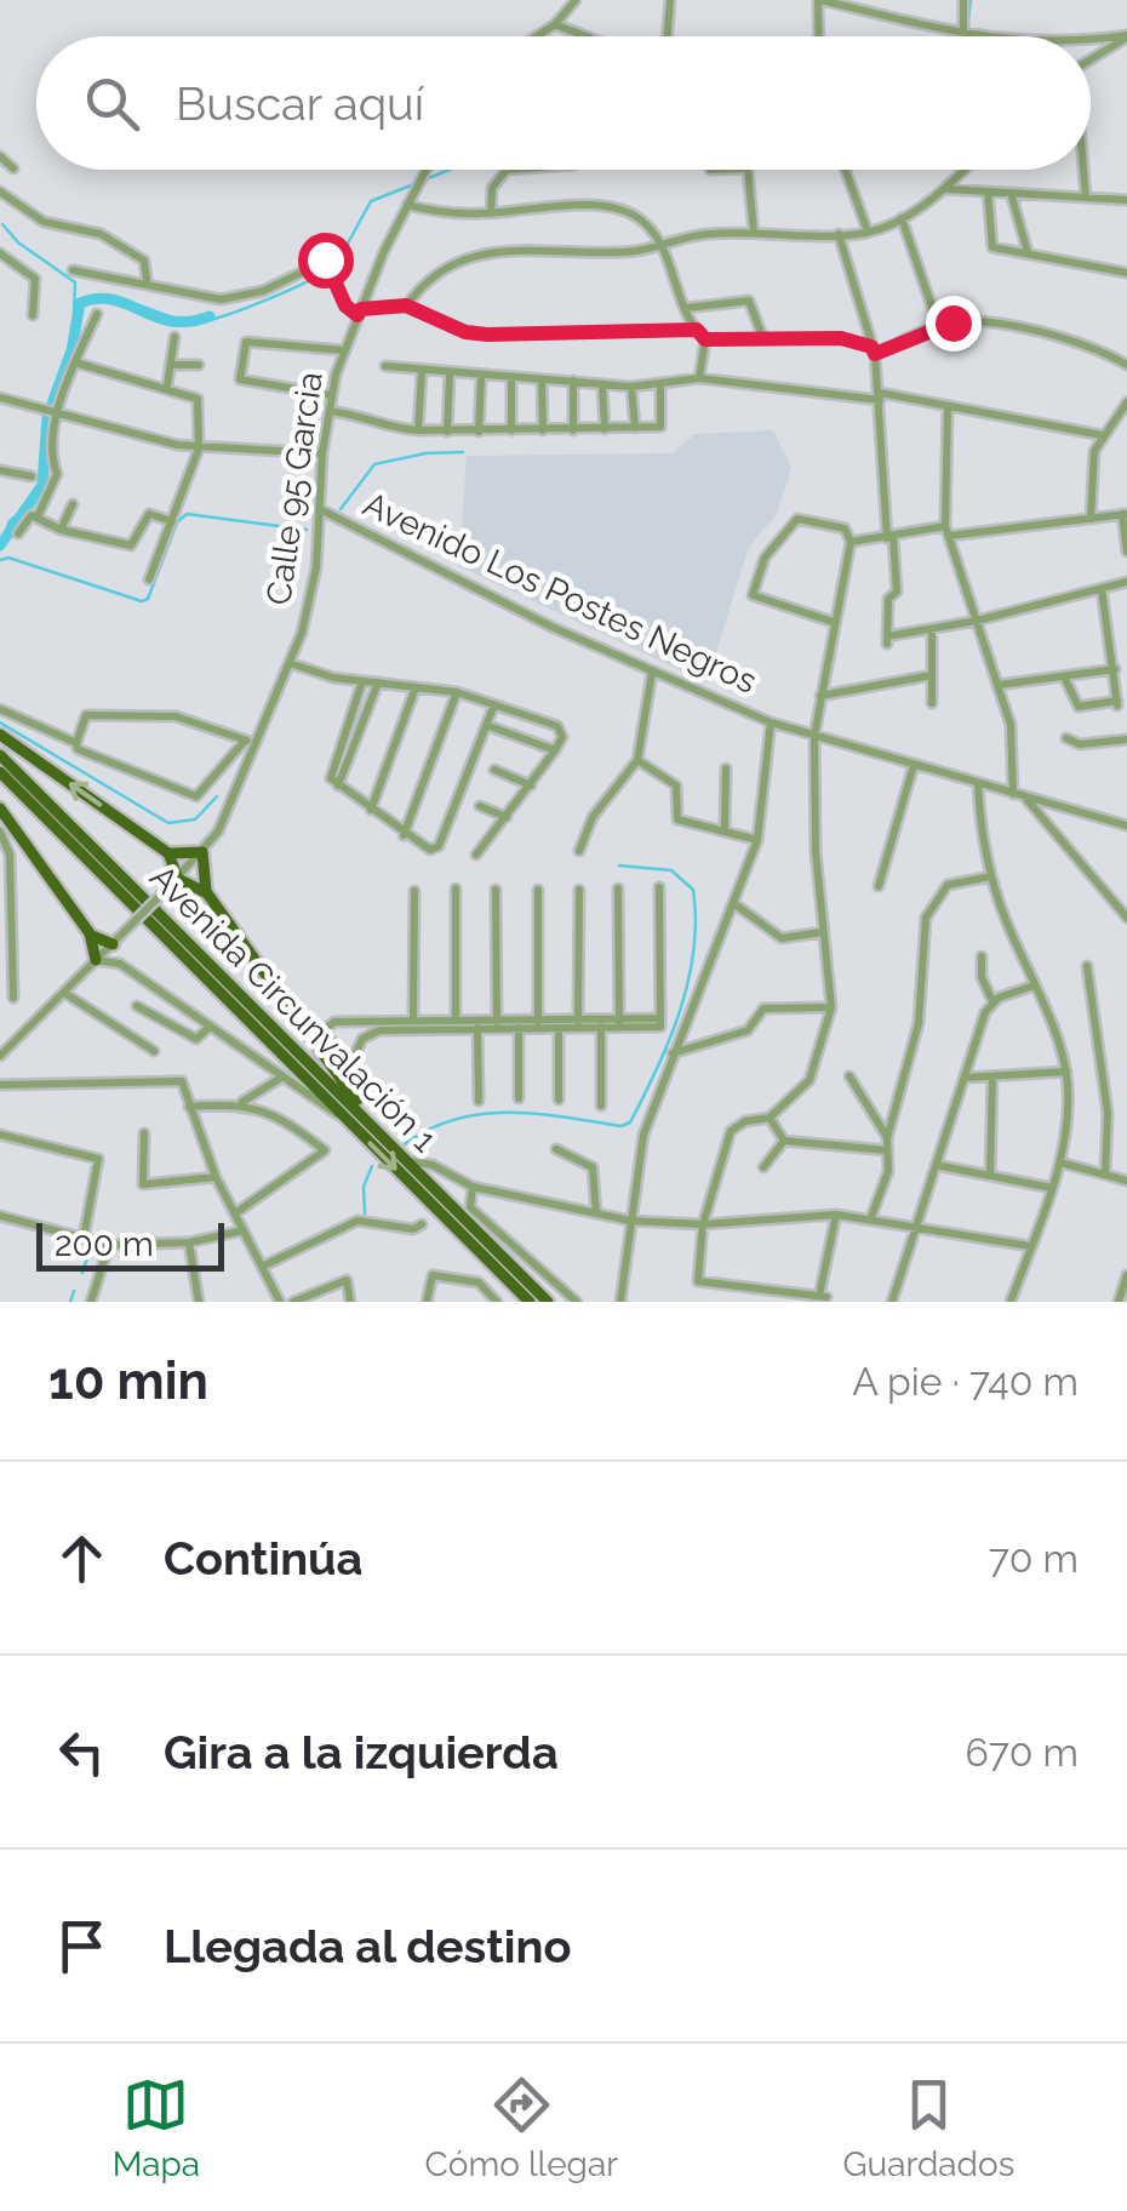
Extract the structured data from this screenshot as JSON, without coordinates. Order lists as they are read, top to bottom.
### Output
{
  "streets": {
    "main road": ["Avenida Circunvalación 1"],
    "street": ["Calle 95 Garcia", "Avenido Los Postes Negros"]
  },
  "crossings": [
    ["Calle 95 Garcia", "Avenido Los Postes Negros"]
  ],
  "scale_bar": "200 m",
  "page": {
    "search": "Buscar aquí",
    "scale": "200 m",
    "heading": ["10 min", "A pie · 740 m"],
    "list": [
      ["Continúa", "70 m"],
      ["Gira a la izquierda", "670 m"],
      "Llegada al destino"
    ],
    "nav": ["Mapa", "Cómo llegar", "Guardados"]
  }
}
